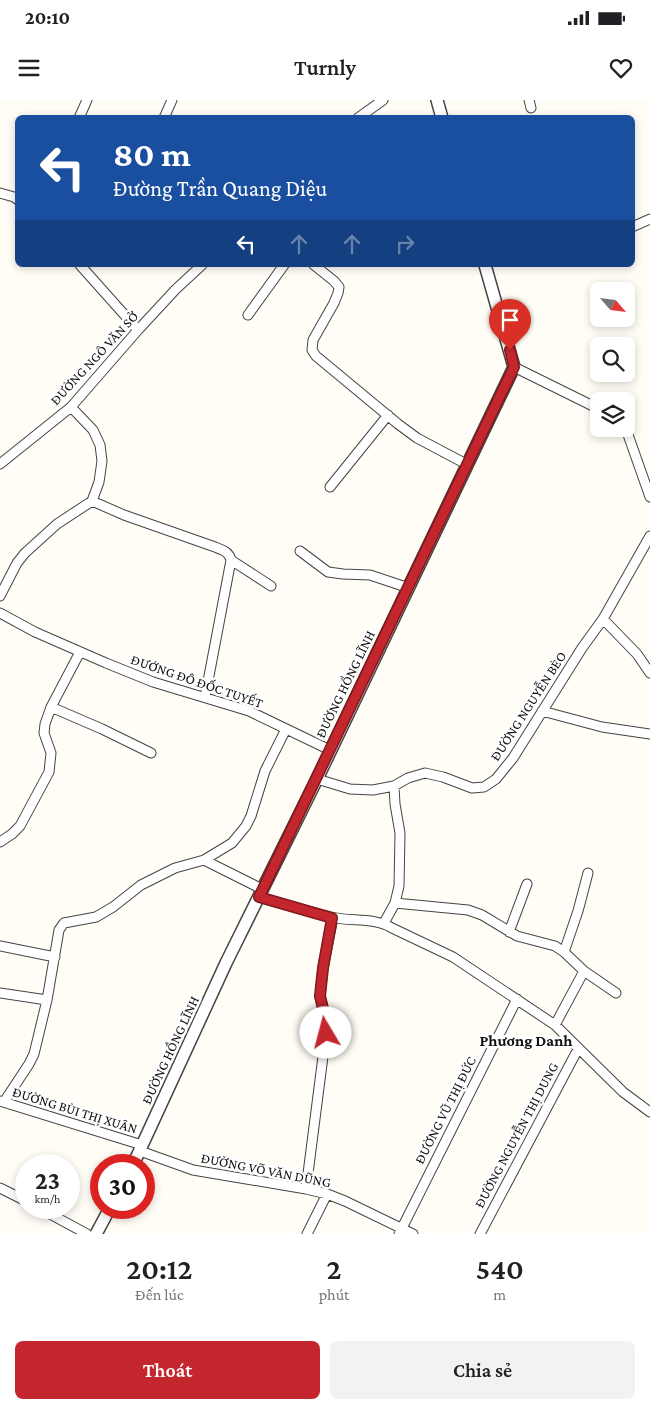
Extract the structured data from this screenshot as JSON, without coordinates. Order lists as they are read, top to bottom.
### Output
{
  "streets": {
    "street": [
      "ĐƯỜNG NGÔ VĂN SỞ",
      "ĐƯỚNG ĐÔ ĐỐC TUYẾT",
      "ĐƯỜNG HỒNG LĨNH",
      "ĐƯỜNG NGUYỄN BÈO",
      "ĐƯỜNG BÙI THỊ XUÂN",
      "ĐƯỜNG VŨ THỊ ĐỨC",
      "ĐƯỜNG NGUYỄN THỊ DUNG",
      "ĐƯỜNG VÕ VĂN DŨNG"
    ]
  },
  "crossings": [
    ["ĐƯỚNG ĐÔ ĐỐC TUYẾT", "ĐƯỜNG HỒNG LĨNH"],
    ["ĐƯỜNG HỒNG LĨNH", "ĐƯỜNG NGUYỄN BÈO"],
    ["ĐƯỜNG HỒNG LĨNH", "ĐƯỜNG BÙI THỊ XUÂN"],
    ["ĐƯỜNG HỒNG LĨNH", "ĐƯỜNG VÕ VĂN DŨNG"],
    ["ĐƯỜNG BÙI THỊ XUÂN", "ĐƯỜNG VÕ VĂN DŨNG"],
    ["ĐƯỜNG VŨ THỊ ĐỨC", "ĐƯỜNG VÕ VĂN DŨNG"]
  ],
  "districts": ["Phương Danh"],
  "north": "bottom right",
  "page": {
    "status": "20:10",
    "header": "Turnly",
    "turn": ["80 m", "Đường Trần Quang Diệu"],
    "speed": "23 km/h",
    "limit": "30",
    "eta": [
      "20:12",
      "Đến lúc",
      "2",
      "phút",
      "540",
      "m"
    ],
    "buttons": ["Thoát", "Chia sẻ"]
  }
}
